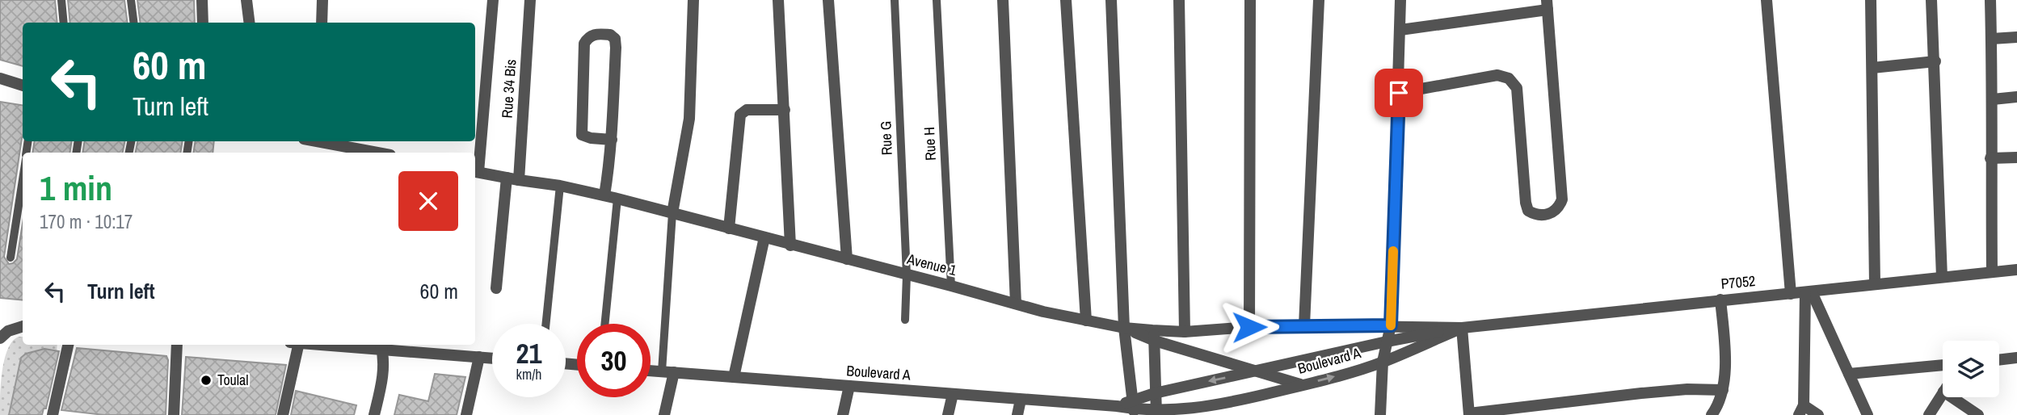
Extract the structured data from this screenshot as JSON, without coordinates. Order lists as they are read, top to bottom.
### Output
{
  "streets": {
    "street": [
      "Rue 34 Bis",
      "Rue G",
      "Rue H",
      "Avenue 1",
      "P7052",
      "Boulevard A"
    ]
  },
  "crossings": [
    ["Rue 34 Bis", "Avenue 1"],
    ["Rue G", "Avenue 1"],
    ["Rue H", "Avenue 1"],
    ["P7052", "Boulevard A"]
  ],
  "places": ["Toulal"],
  "page": {
    "turn": ["60 m", "Turn left"],
    "heading": ["1 min", "170 m · 10:17"],
    "list": [
      {
        "name": "Turn left",
        "value": "60 m"
      }
    ],
    "speed": "21 km/h",
    "limit": "30"
  }
}
